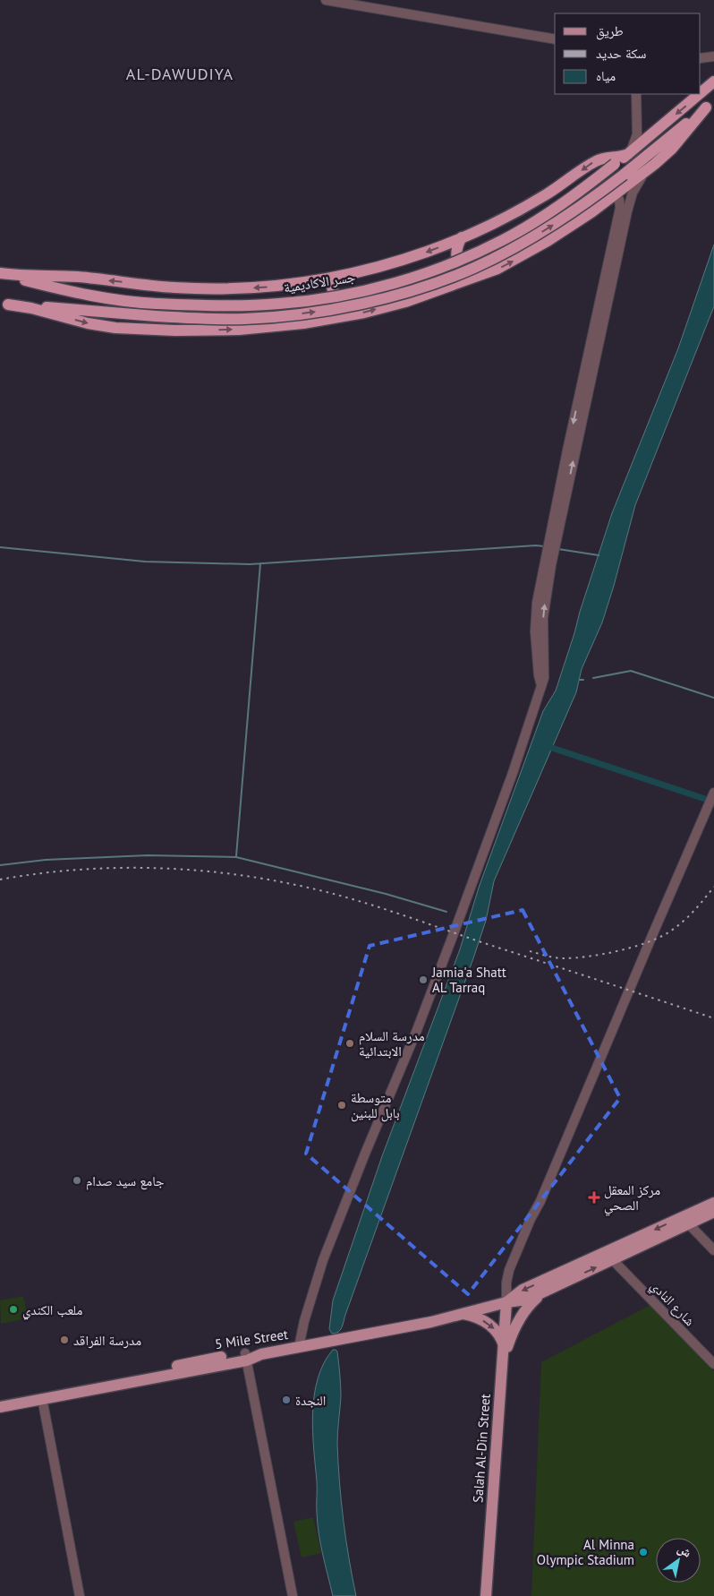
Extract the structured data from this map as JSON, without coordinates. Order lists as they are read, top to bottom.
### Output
{
  "streets": {
    "highway": ["جسر الاكاديمية"],
    "main road": ["5 Mile Street", "Salah Al-Din Street"],
    "street": ["شارع النادي"]
  },
  "crossings": [
    ["5 Mile Street", "Salah Al-Din Street"]
  ],
  "districts": ["AL-DAWUDIYA"],
  "places": {
    "other": [
      "Jamia'a Shatt AL Tarraq",
      "مدرسة السلام الابتدائية",
      "متوسطة بابل للبنين",
      "جامع سيد صدام",
      "ملعب الكندي",
      "مدرسة الفراقد",
      "النجدة",
      "Al Minna Olympic Stadium"
    ],
    "health": ["مركز المعقل الصحي"]
  },
  "legend": ["طريق", "سكة حديد", "مياه"],
  "north": "top right"
}
